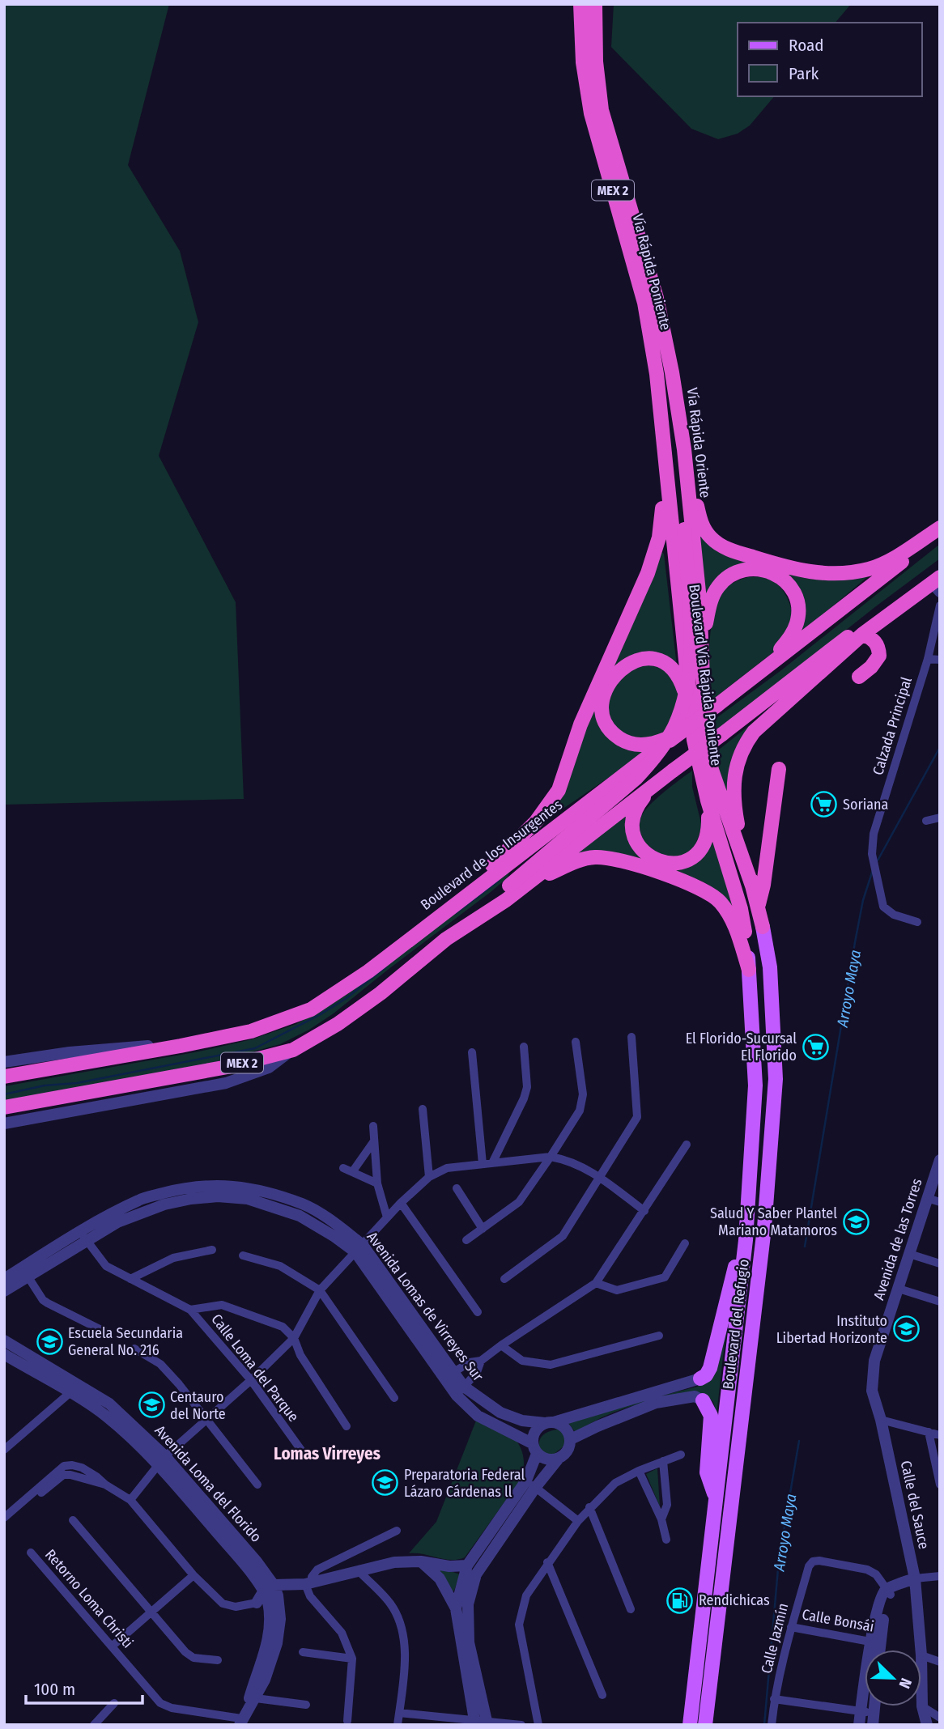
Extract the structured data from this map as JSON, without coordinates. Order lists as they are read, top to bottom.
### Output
{
  "streets": {
    "highway": [
      "MEX 2",
      "Vía Rápida Poniente",
      "Vía Rápida Oriente",
      "Boulevard Vía Rápida Poniente",
      "Boulevard de los Insurgentes"
    ],
    "main road": ["Boulevard del Refugio"],
    "street": [
      "Calzada Principal",
      "Avenida de las Torres",
      "Avenida Lomas de Virreyes Sur",
      "Calle Loma del Parque",
      "Avenida Loma del Florido",
      "Calle del Sauce",
      "Retorno Loma Christi",
      "Calle Bonsái",
      "Calle Jazmín"
    ]
  },
  "crossings": [
    ["Vía Rápida Poniente", "Boulevard Vía Rápida Poniente"],
    ["Boulevard Vía Rápida Poniente", "Boulevard del Refugio"],
    ["Avenida de las Torres", "Calle del Sauce"],
    ["Avenida Lomas de Virreyes Sur", "Calle Loma del Parque"],
    ["Calle Bonsái", "Calle Jazmín"]
  ],
  "districts": ["Lomas Virreyes"],
  "water": ["Arroyo Maya"],
  "places": {
    "supermarket": ["Soriana", "El Florido-Sucursal El Florido"],
    "school or university": [
      "Salud Y Saber Plantel Mariano Matamoros",
      "Instituto Libertad Horizonte",
      "Escuela Secundaria General No. 216",
      "Centauro del Norte",
      "Preparatoria Federal Lázaro Cárdenas ll"
    ],
    "fuel station": ["Rendichicas"]
  },
  "legend": ["Road", "Park"],
  "scale_bar": "100 m",
  "north": "bottom right"
}
